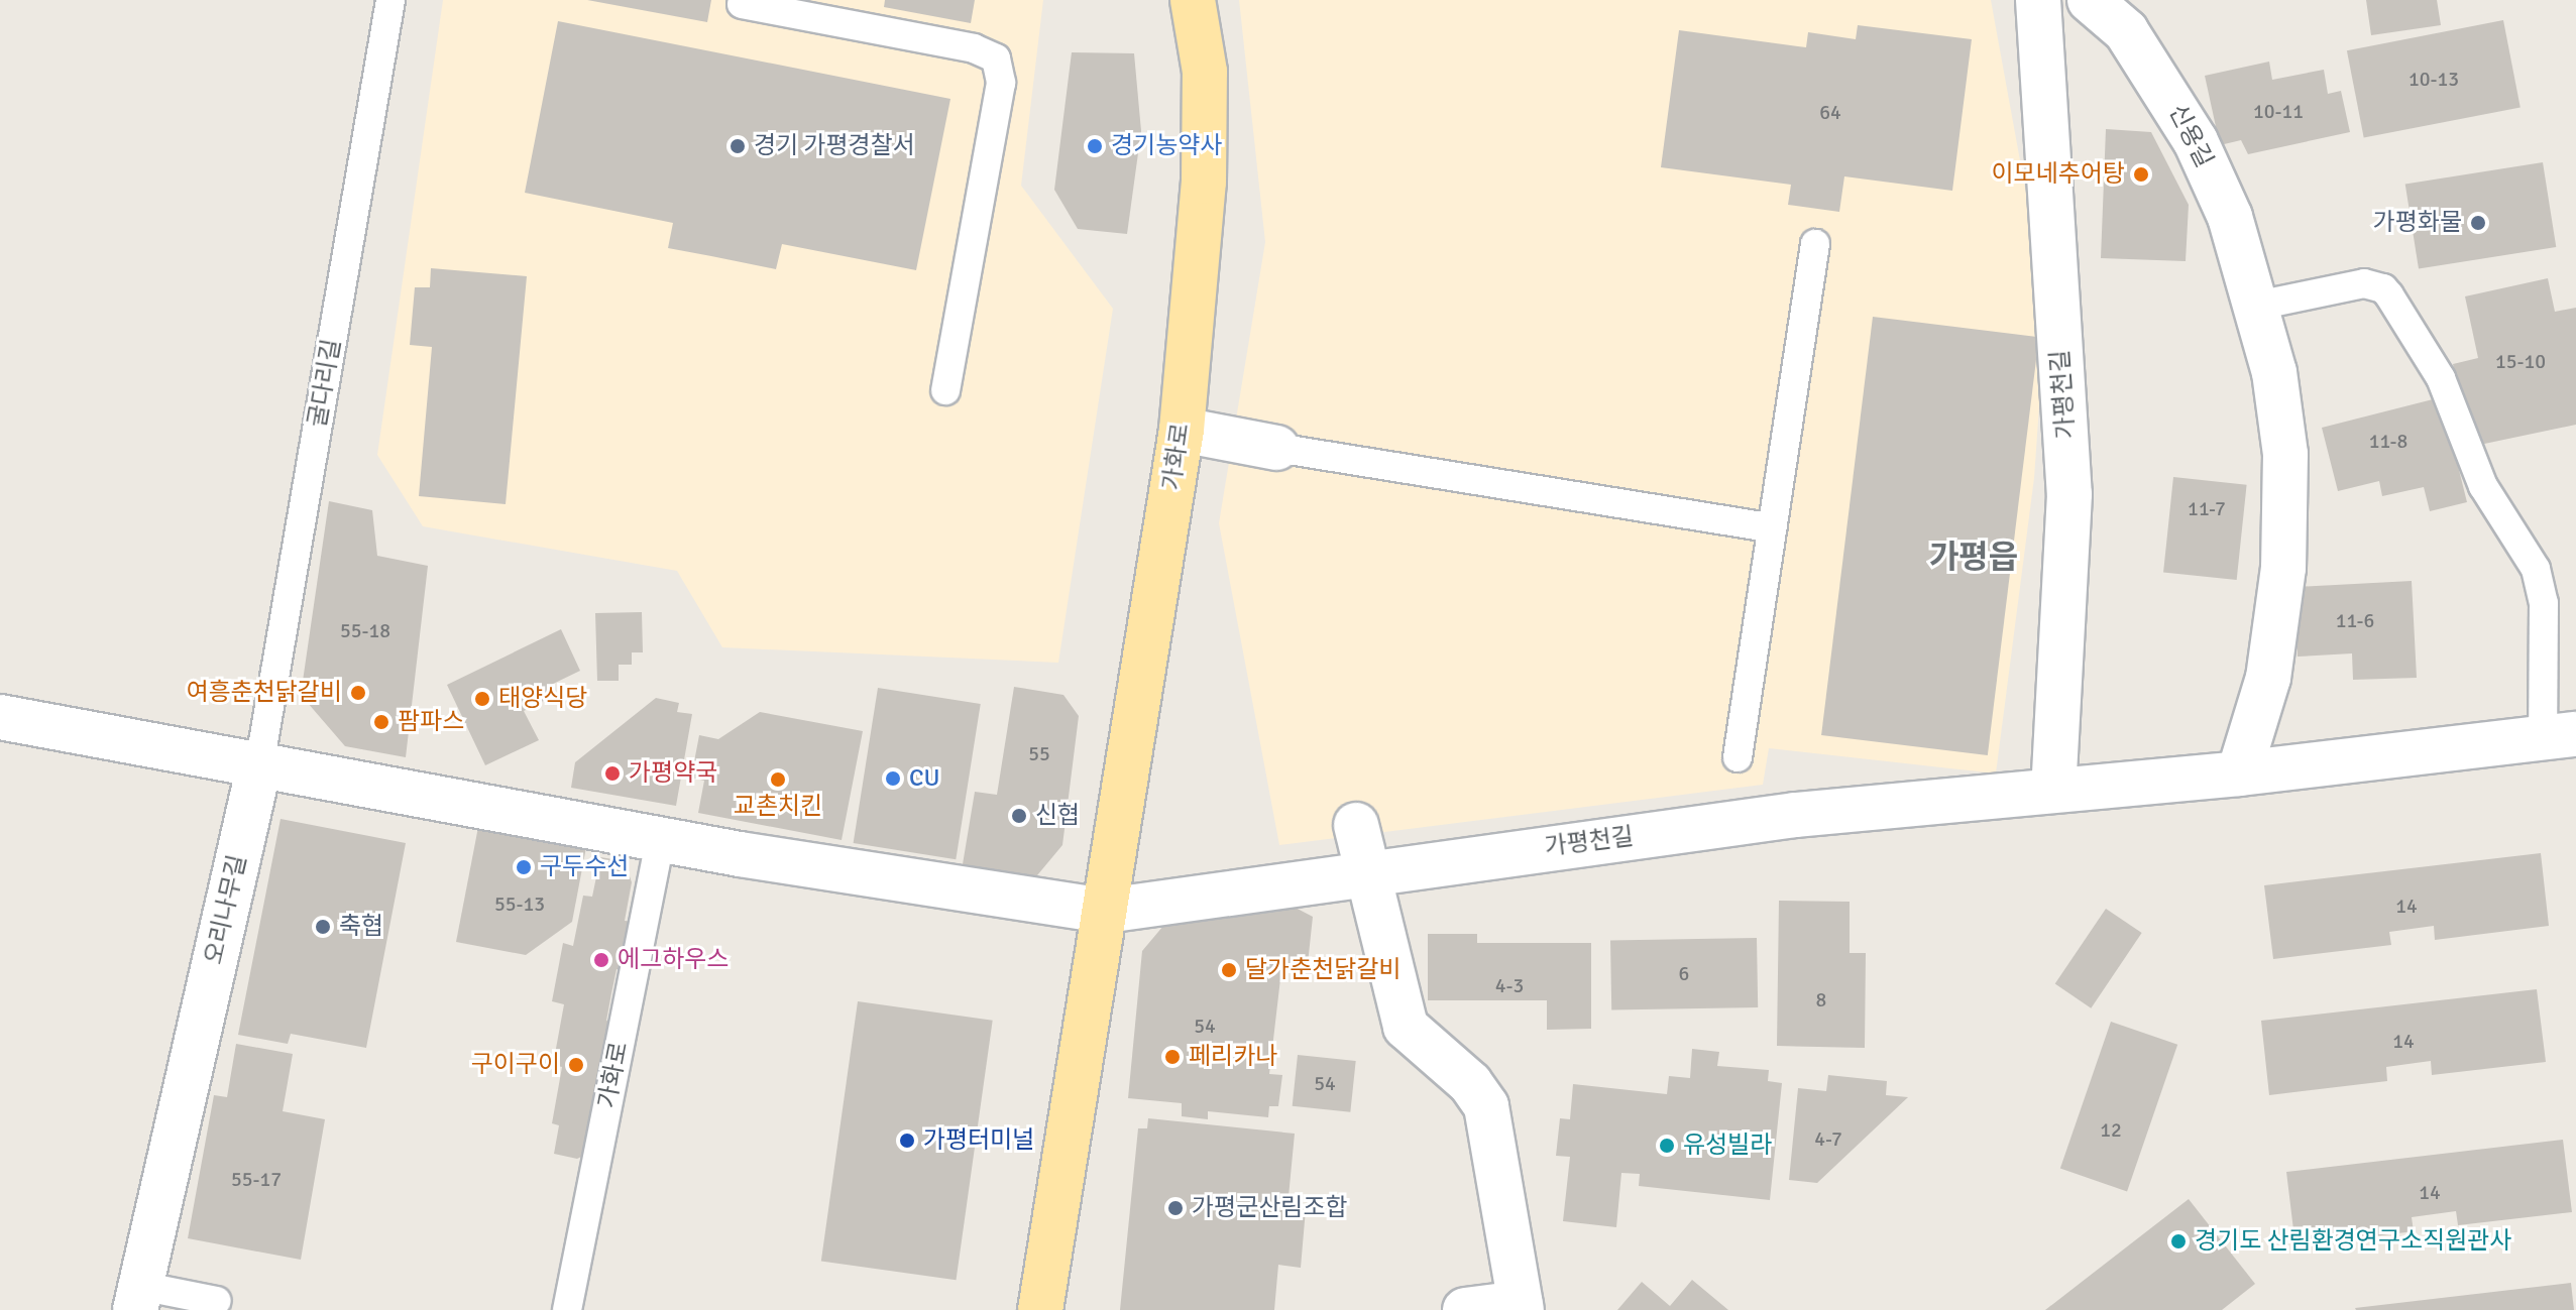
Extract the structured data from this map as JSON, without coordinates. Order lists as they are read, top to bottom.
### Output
{
  "streets": {
    "main road": ["가화로"],
    "street": ["신용길", "가평천길", "오리나무길"],
    "lane": ["굴다리길"]
  },
  "crossings": [
    ["신용길", "가평천길"],
    ["굴다리길", "오리나무길"],
    ["가평천길", "가화로"]
  ],
  "districts": ["가평읍"],
  "places": [
    "경기 가평경찰서",
    "경기농약사",
    "이모네추어탕",
    "가평화물",
    "여흥춘천닭갈비",
    "태양식당",
    "팜파스",
    "가평약국",
    "CU",
    "교촌치킨",
    "신협",
    "구두수선",
    "축협",
    "에그하우스",
    "달가춘천닭갈비",
    "페리카나",
    "구이구이",
    "가평터미널",
    "유성빌라",
    "가평군산림조합",
    "경기도 산림환경연구소직원관사"
  ],
  "house_numbers": [
    "10-13",
    "10-11",
    "64",
    "15-10",
    "11-8",
    "11-7",
    "11-6",
    "55-18",
    "55",
    "55-13",
    "14",
    "6",
    "4-3",
    "8",
    "54",
    "14",
    "54",
    "12",
    "4-7",
    "55-17",
    "14"
  ]
}
